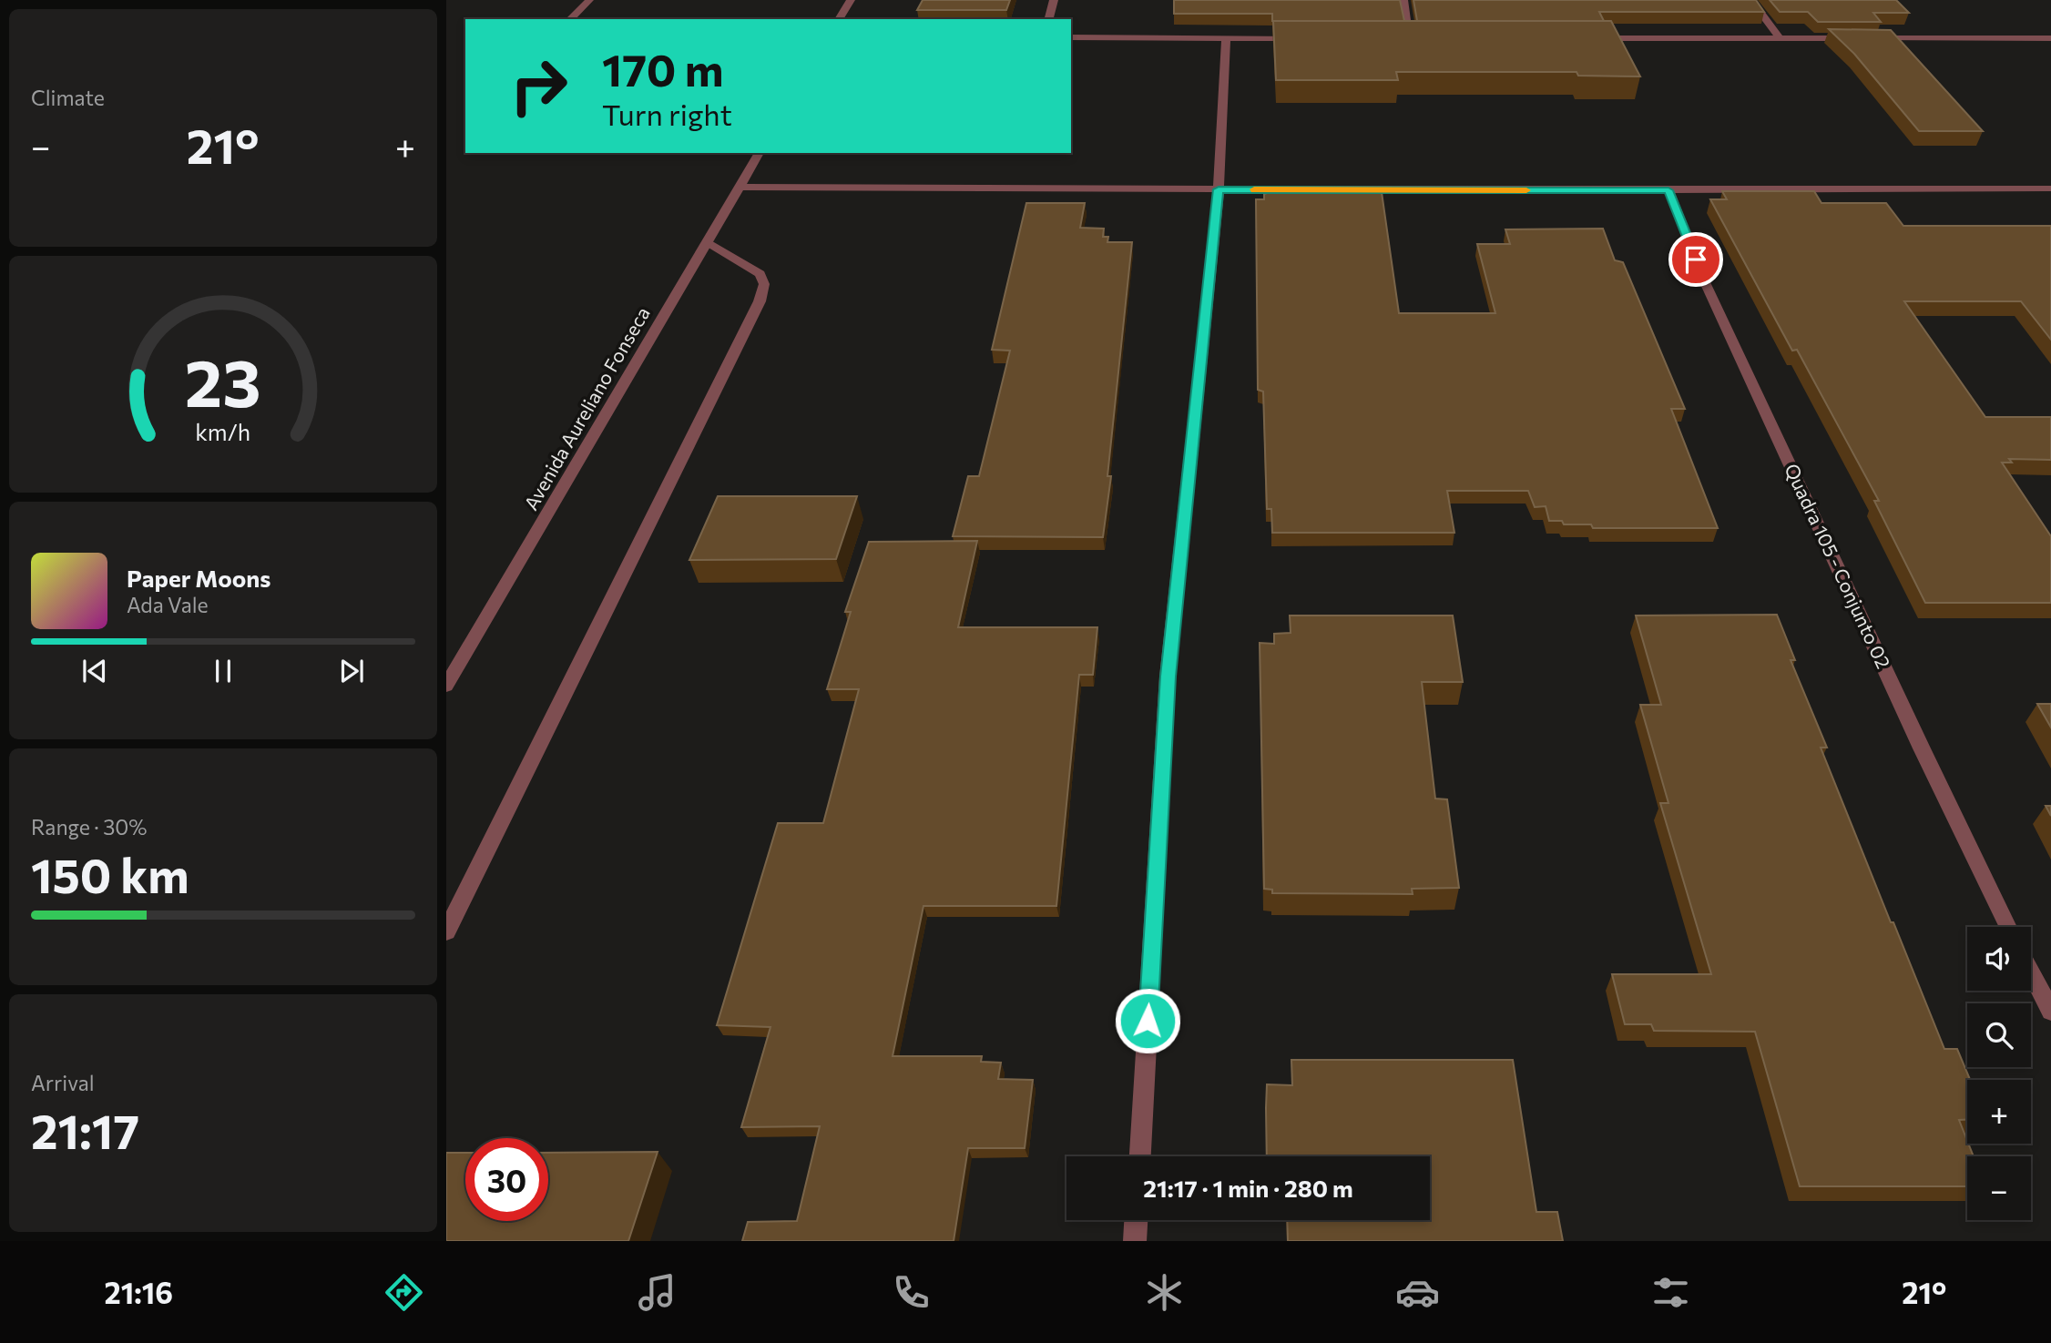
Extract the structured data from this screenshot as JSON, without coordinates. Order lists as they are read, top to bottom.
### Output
{
  "streets": {
    "street": ["Avenida Aureliano Fonseca", "Quadra 105 - Conjunto 02"]
  },
  "page": {
    "tile": [
      "Climate",
      ["Range · 30%", "150 km"],
      ["Arrival", "21:17"]
    ],
    "turn": ["170 m", "Turn right"],
    "heat": ["−", "21°", "+"],
    "song": ["Paper Moons", "Ada Vale"],
    "map_buttons": ["+", "−"],
    "limit": "30",
    "trip": "21:17 · 1 min · 280 m",
    "tabs": ["21:16", "21°"],
    "gauge": ["23", "km/h"]
  }
}
